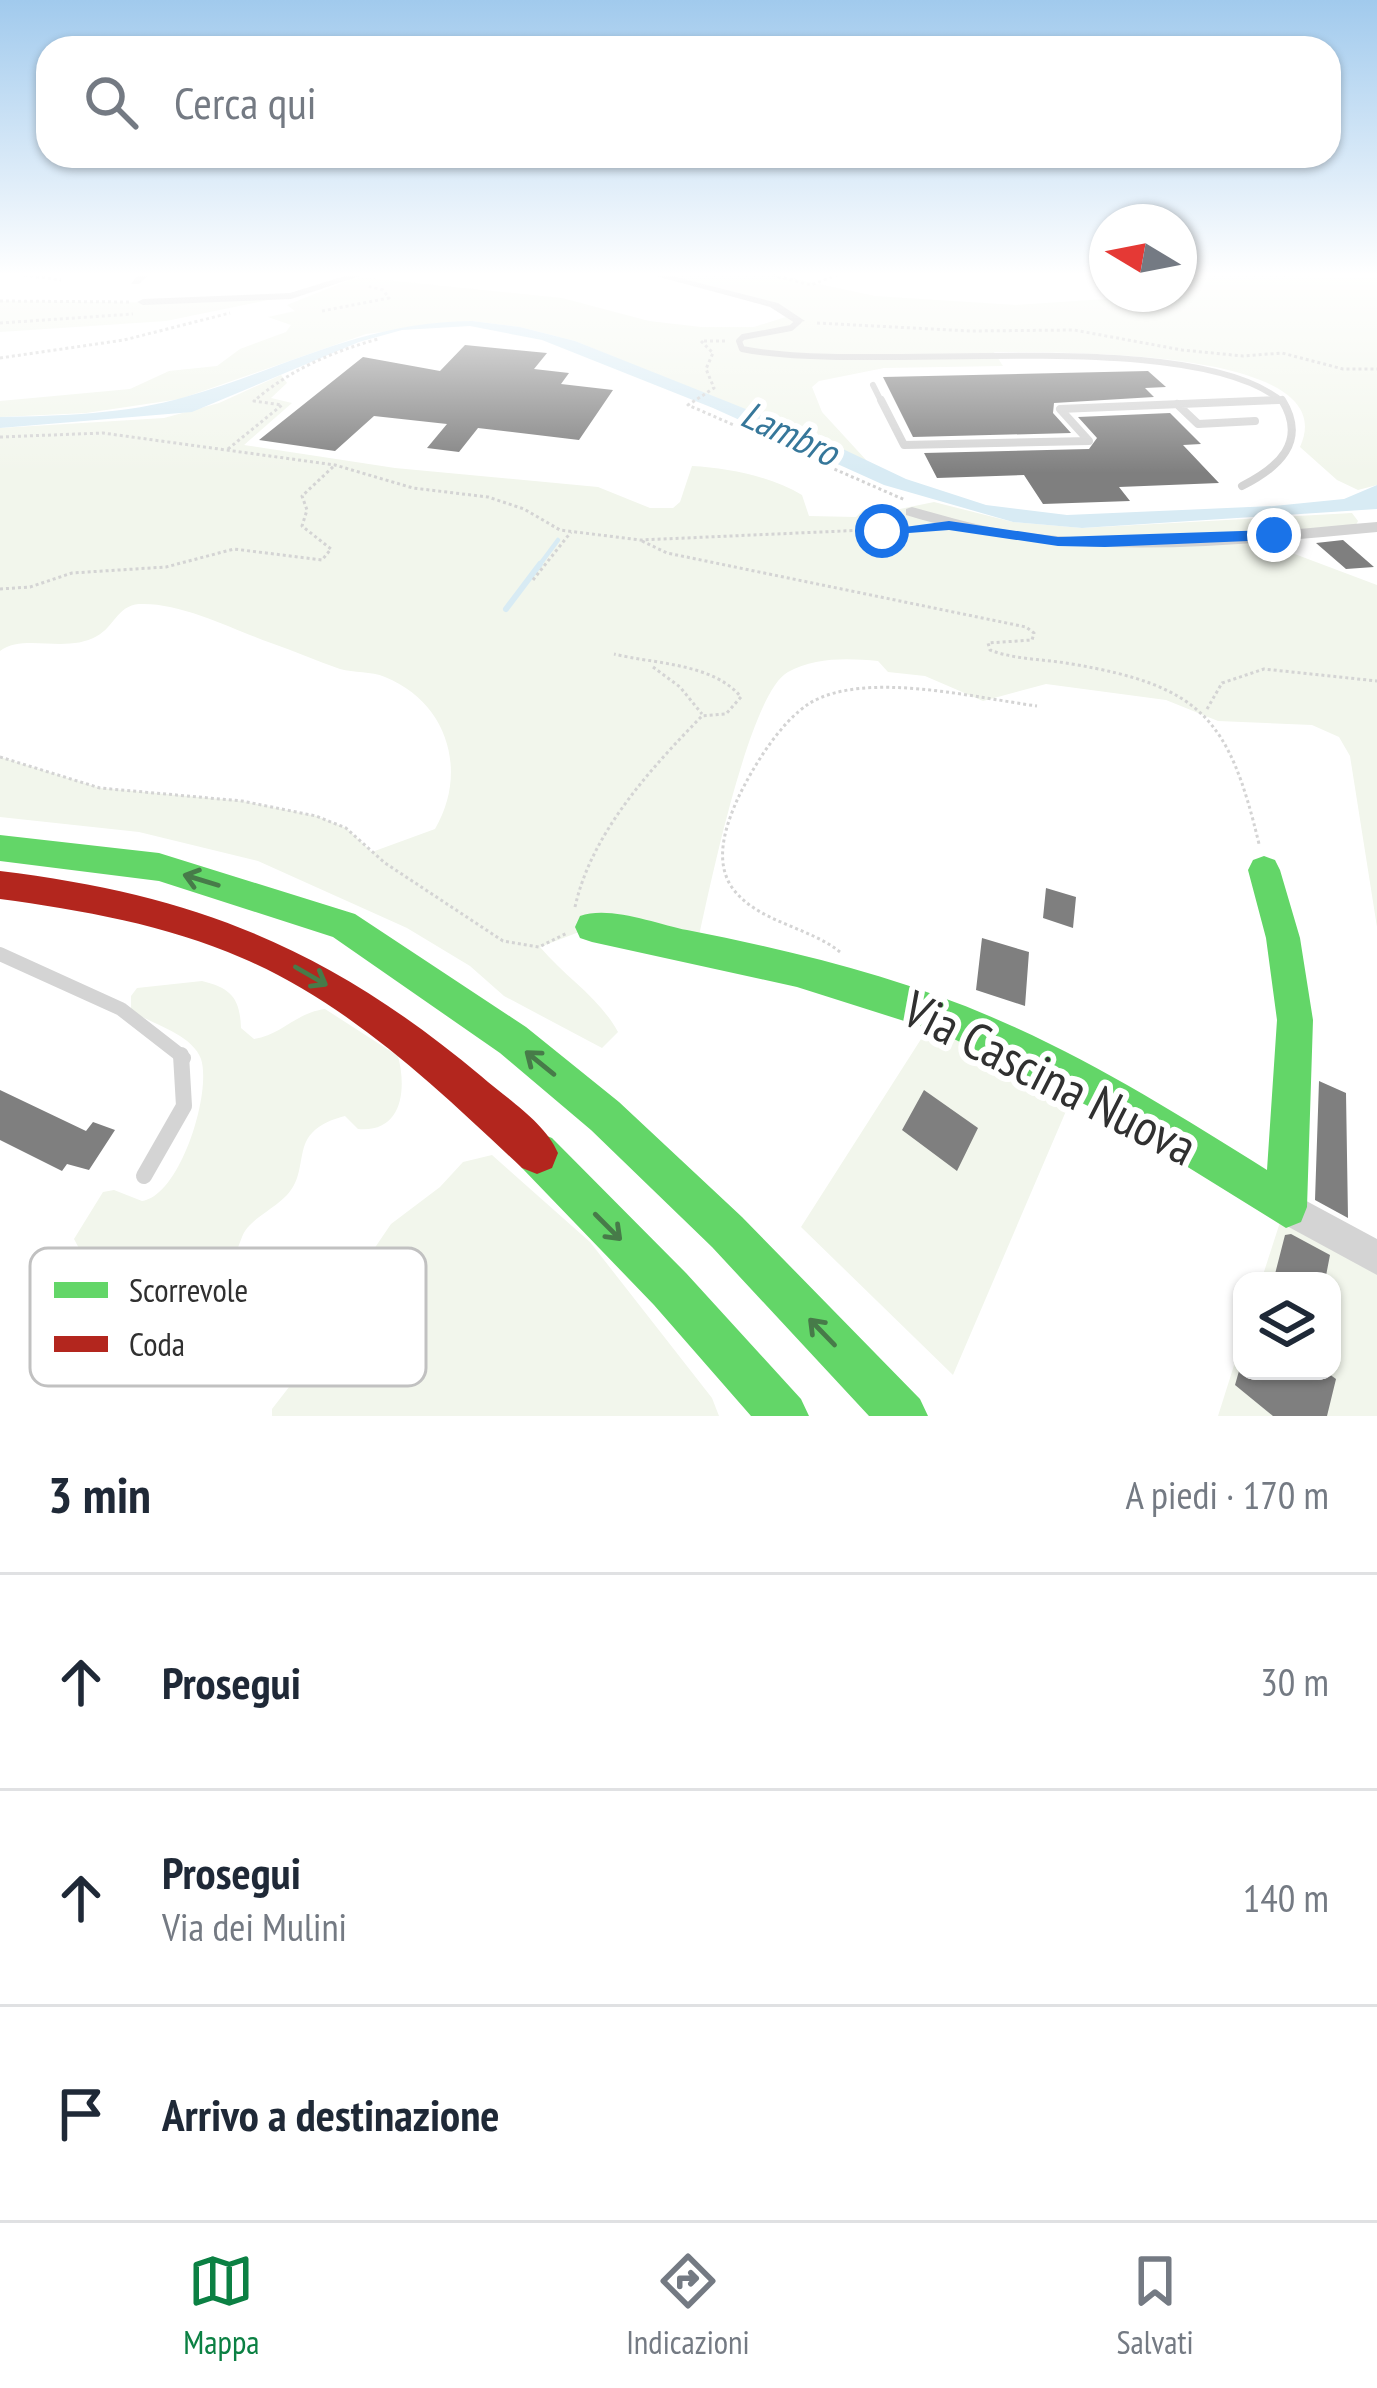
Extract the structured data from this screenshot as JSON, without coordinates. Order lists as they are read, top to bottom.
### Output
{
  "streets": {
    "main road": ["Via Cascina Nuova"]
  },
  "water": ["Lambro"],
  "legend": ["Scorrevole", "Coda"],
  "north": "left",
  "page": {
    "search": "Cerca qui",
    "heading": ["3 min", "A piedi · 170 m"],
    "list": [
      ["Prosegui", "30 m"],
      ["Prosegui", "Via dei Mulini", "140 m"],
      "Arrivo a destinazione"
    ],
    "nav": ["Mappa", "Indicazioni", "Salvati"]
  }
}
